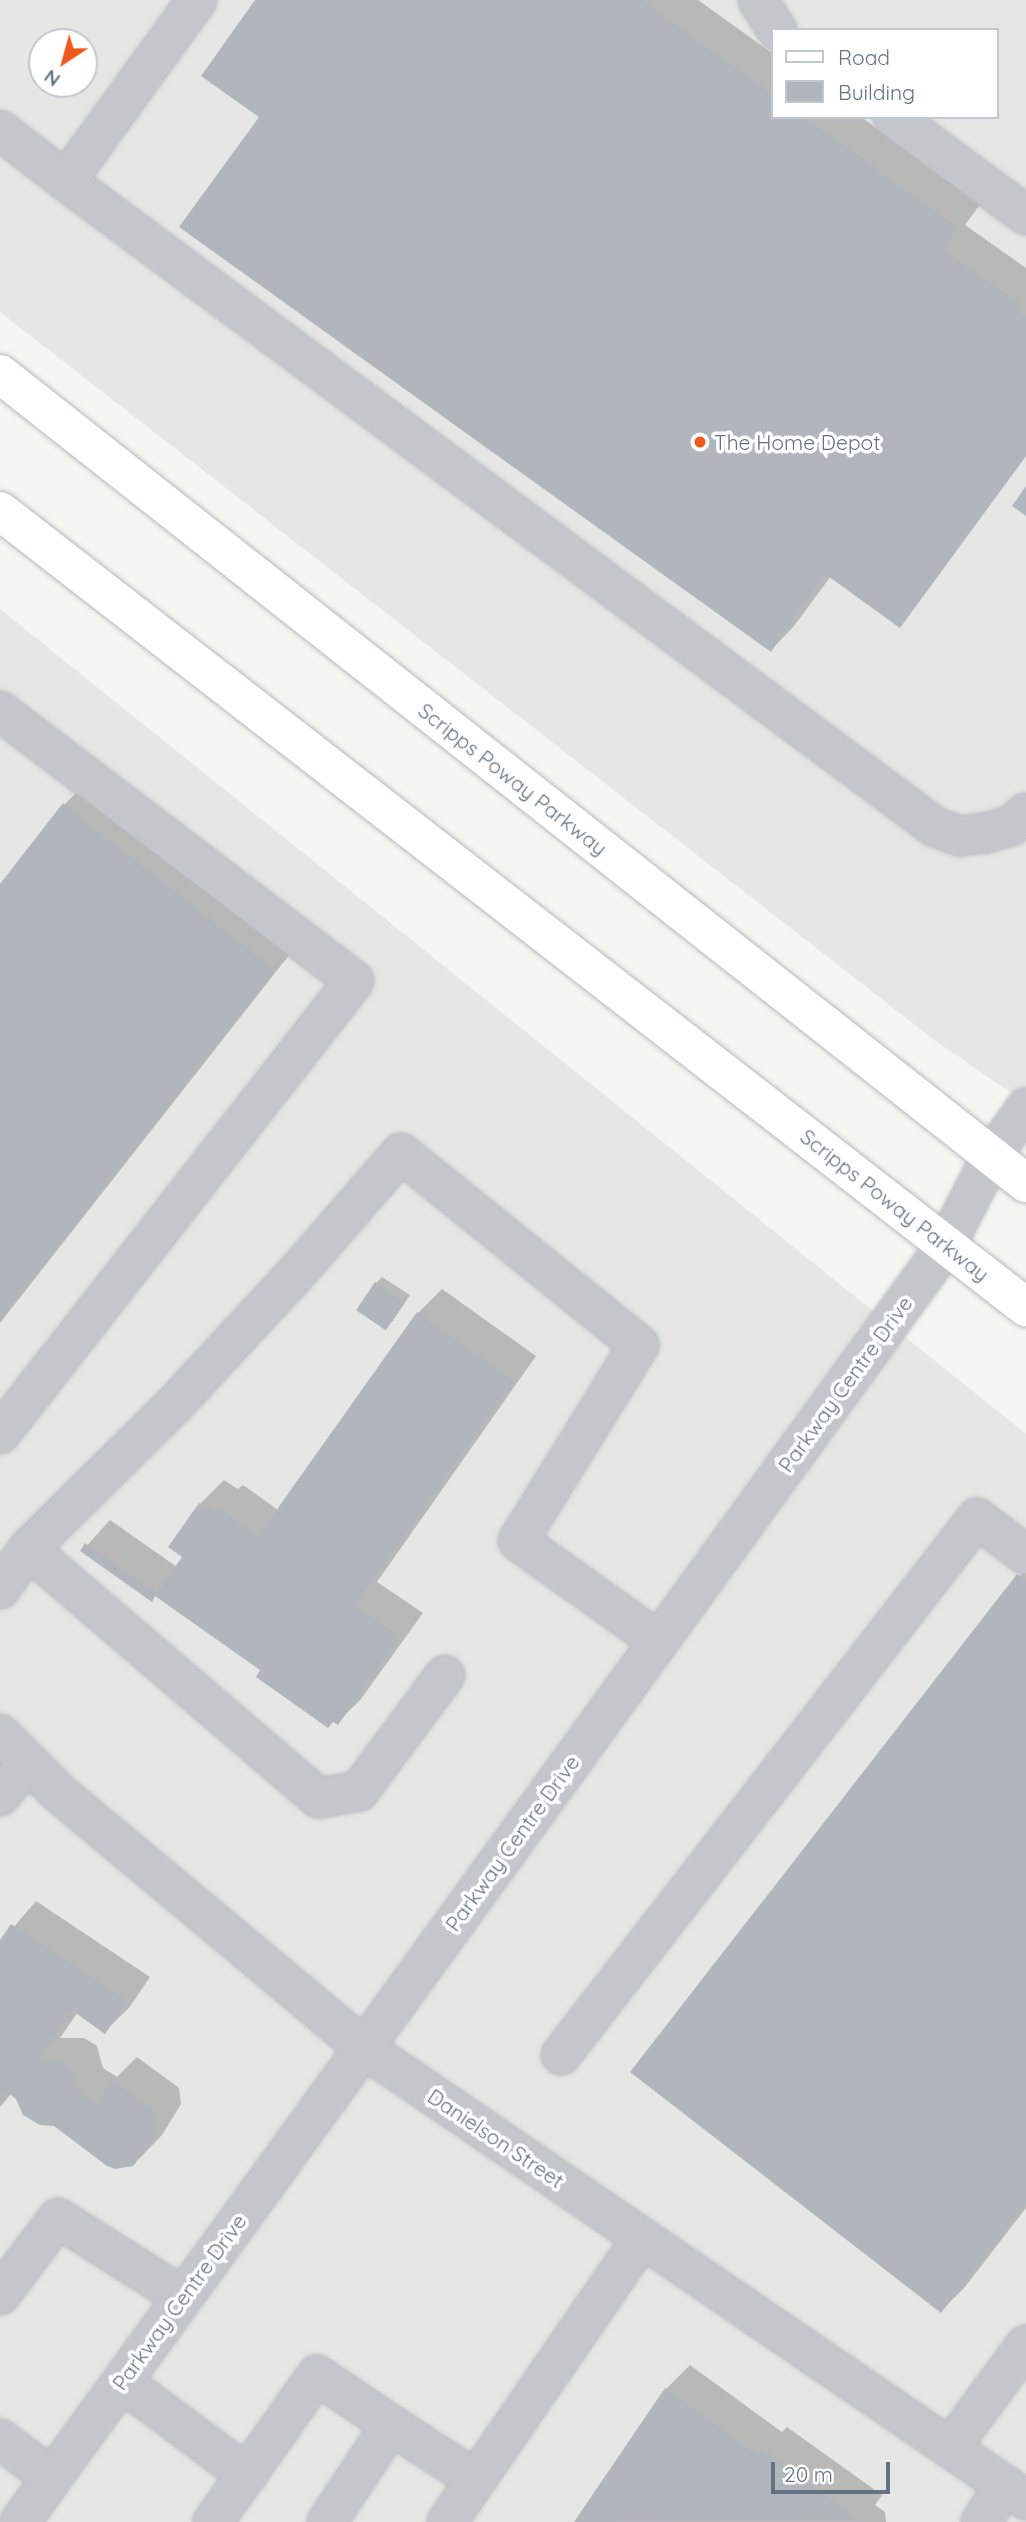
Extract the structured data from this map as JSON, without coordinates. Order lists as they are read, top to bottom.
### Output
{
  "streets": {
    "main road": ["Scripps Poway Parkway"],
    "street": ["Parkway Centre Drive", "Danielson Street"]
  },
  "crossings": [
    ["Scripps Poway Parkway", "Parkway Centre Drive"],
    ["Parkway Centre Drive", "Danielson Street"]
  ],
  "places": ["The Home Depot"],
  "legend": ["Road", "Building"],
  "scale_bar": "20 m",
  "north": "bottom left"
}
